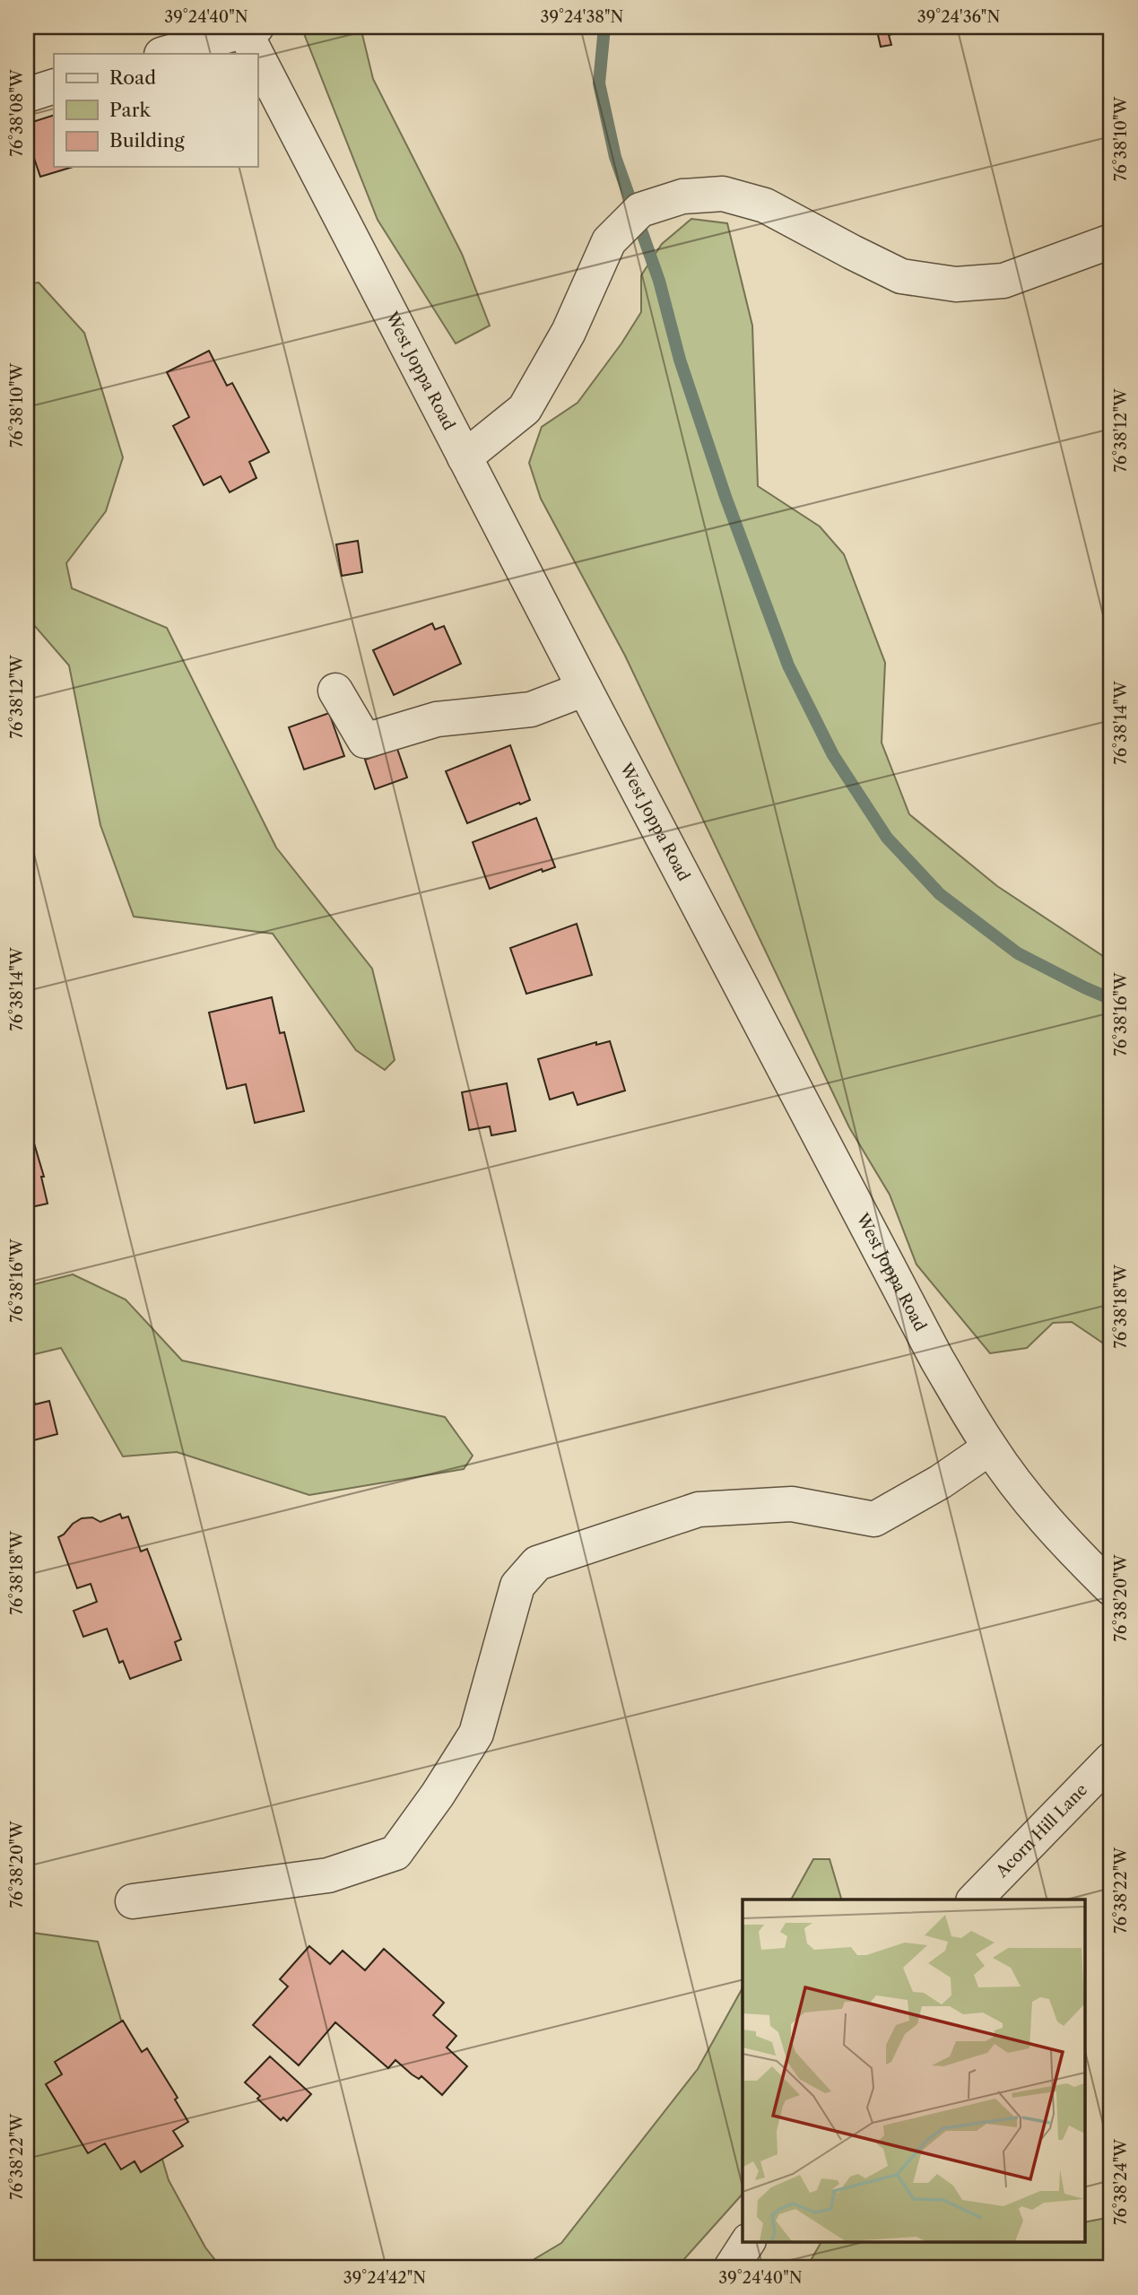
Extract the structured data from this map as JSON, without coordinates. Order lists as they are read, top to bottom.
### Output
{
  "streets": {
    "street": ["West Joppa Road", "Acorn Hill Lane"]
  },
  "legend": ["Road", "Park", "Building"],
  "coordinates": [
    "39°24'40\"N",
    "39°24'38\"N",
    "39°24'36\"N",
    "76°38'08\"W",
    "76°38'10\"W",
    "76°38'12\"W",
    "76°38'14\"W",
    "76°38'16\"W",
    "76°38'18\"W",
    "76°38'20\"W",
    "76°38'22\"W",
    "76°38'24\"W",
    "39°24'42\"N"
  ]
}
